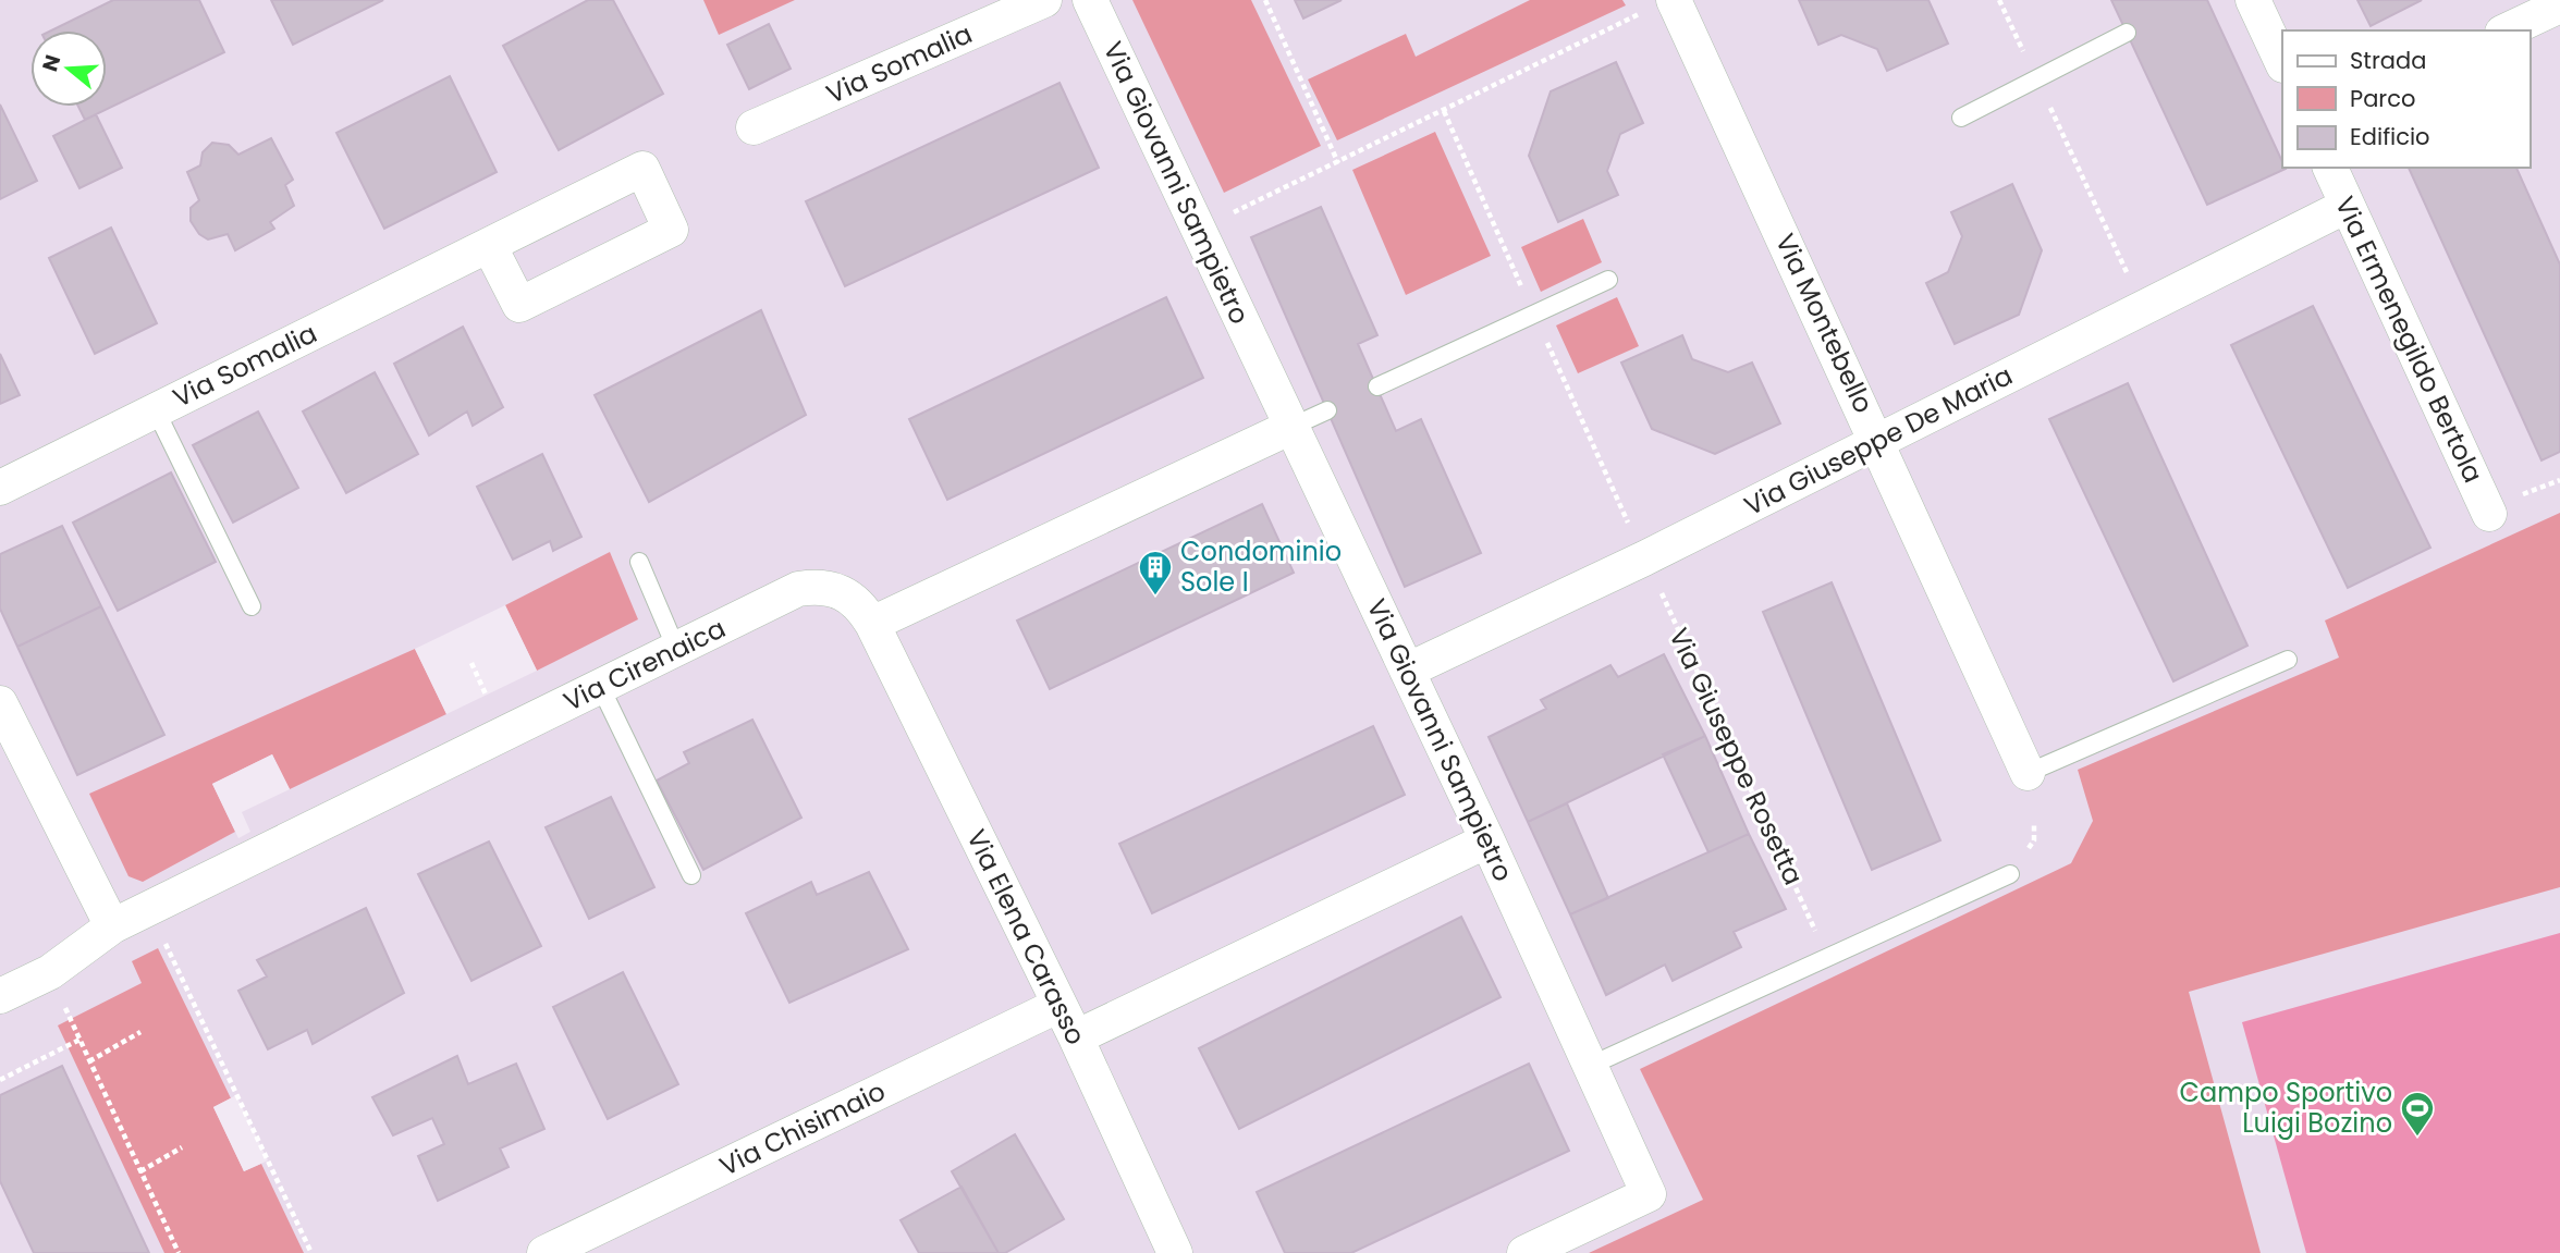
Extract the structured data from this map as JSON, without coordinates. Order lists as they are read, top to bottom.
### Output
{
  "streets": {
    "street": [
      "Via Somalia",
      "Via Giovanni Sampietro",
      "Via Montebello",
      "Via Ermenegildo Bertola",
      "Via Giuseppe De Maria",
      "Via Cirenaica",
      "Via Elena Carasso",
      "Via Chisimaio"
    ],
    "path": ["Via Giuseppe Rosetta"]
  },
  "crossings": [
    ["Via Giovanni Sampietro", "Via Giuseppe De Maria"],
    ["Via Montebello", "Via Giuseppe De Maria"],
    ["Via Ermenegildo Bertola", "Via Giuseppe De Maria"],
    ["Via Giuseppe De Maria", "Via Giuseppe Rosetta"],
    ["Via Cirenaica", "Via Elena Carasso"],
    ["Via Elena Carasso", "Via Chisimaio"]
  ],
  "places": {
    "building": ["Condominio Sole I"],
    "sports": ["Campo Sportivo Luigi Bozino"]
  },
  "legend": ["Strada", "Parco", "Edificio"],
  "north": "left"
}
